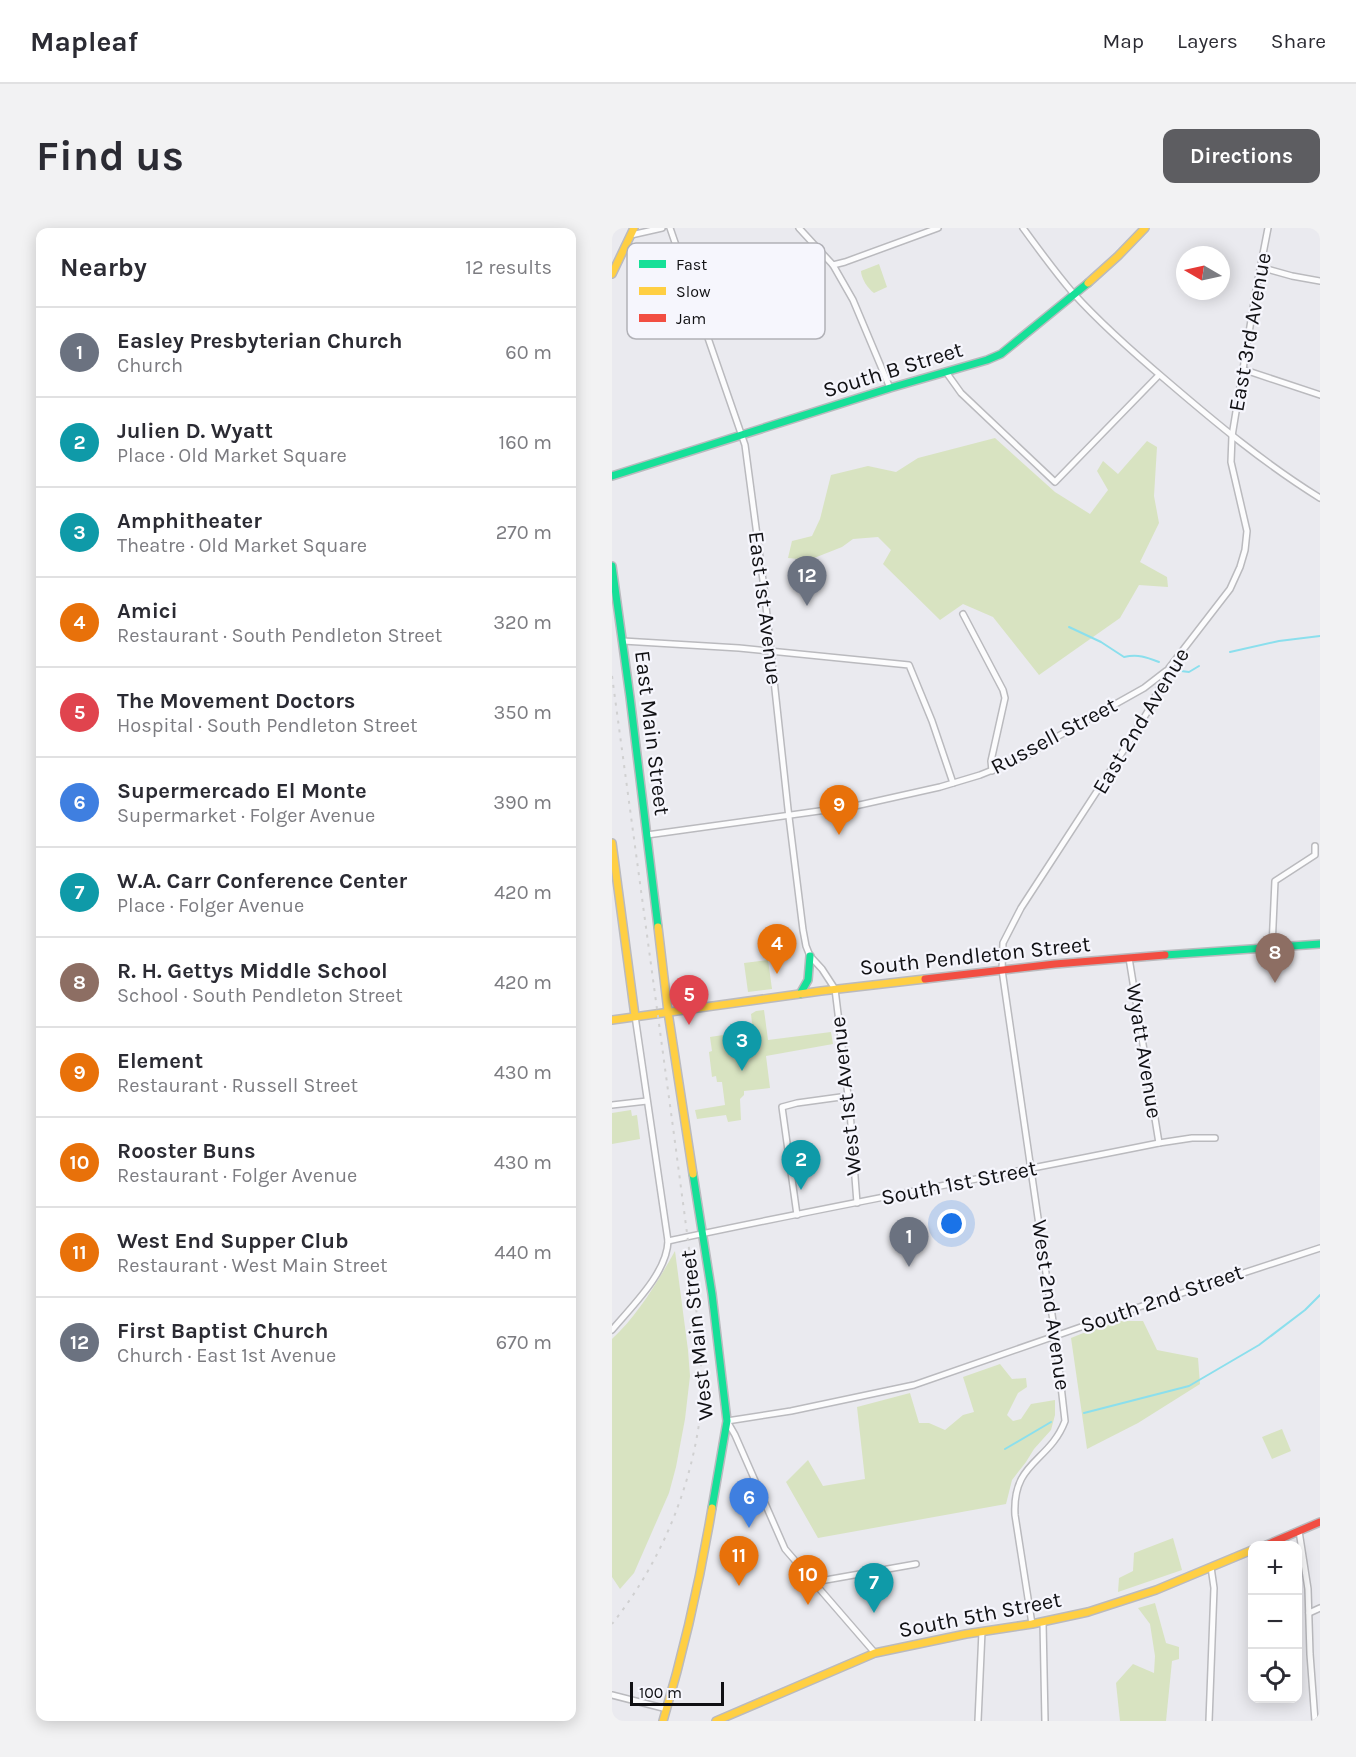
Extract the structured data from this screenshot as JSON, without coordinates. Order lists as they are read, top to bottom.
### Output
{
  "streets": {
    "main road": [
      "South B Street",
      "East Main Street",
      "South Pendleton Street",
      "West Main Street",
      "South 5th Street"
    ],
    "street": [
      "East 3rd Avenue",
      "East 1st Avenue",
      "East 2nd Avenue",
      "Russell Street",
      "Wyatt Avenue",
      "West 1st Avenue",
      "South 1st Street",
      "South 2nd Street",
      "West 2nd Avenue"
    ]
  },
  "crossings": [
    ["East 3rd Avenue", "East 2nd Avenue"],
    ["South B Street", "East 1st Avenue"],
    ["East 1st Avenue", "Russell Street"],
    ["East 1st Avenue", "South Pendleton Street"],
    ["East 1st Avenue", "West 1st Avenue"],
    ["East 2nd Avenue", "Russell Street"],
    ["East 2nd Avenue", "South Pendleton Street"],
    ["East 2nd Avenue", "West 2nd Avenue"],
    ["East Main Street", "Russell Street"],
    ["East Main Street", "South Pendleton Street"],
    ["East Main Street", "West Main Street"],
    ["South Pendleton Street", "Wyatt Avenue"],
    ["South Pendleton Street", "West 1st Avenue"],
    ["South Pendleton Street", "West 2nd Avenue"],
    ["South Pendleton Street", "West Main Street"],
    ["Wyatt Avenue", "South 1st Street"],
    ["West 1st Avenue", "South 1st Street"],
    ["South 1st Street", "West 2nd Avenue"],
    ["South 1st Street", "West Main Street"],
    ["South 2nd Street", "West 2nd Avenue"],
    ["South 2nd Street", "West Main Street"],
    ["West 2nd Avenue", "South 5th Street"]
  ],
  "legend": ["Fast", "Slow", "Jam"],
  "scale_bar": "100 m",
  "north": "left",
  "page": {
    "header": "Mapleaf",
    "nav": ["Map", "Layers", "Share"],
    "buttons": "Directions",
    "title": "Find us",
    "heading": ["Nearby", "12 results"],
    "list": [
      {
        "mark": "1",
        "name": "Easley Presbyterian Church",
        "note": "Church",
        "value": "60 m"
      },
      {
        "mark": "2",
        "name": "Julien D. Wyatt",
        "note": "Place · Old Market Square",
        "value": "160 m"
      },
      {
        "mark": "3",
        "name": "Amphitheater",
        "note": "Theatre · Old Market Square",
        "value": "270 m"
      },
      {
        "mark": "4",
        "name": "Amici",
        "note": "Restaurant · South Pendleton Street",
        "value": "320 m"
      },
      {
        "mark": "5",
        "name": "The Movement Doctors",
        "note": "Hospital · South Pendleton Street",
        "value": "350 m"
      },
      {
        "mark": "6",
        "name": "Supermercado El Monte",
        "note": "Supermarket · Folger Avenue",
        "value": "390 m"
      },
      {
        "mark": "7",
        "name": "W.A. Carr Conference Center",
        "note": "Place · Folger Avenue",
        "value": "420 m"
      },
      {
        "mark": "8",
        "name": "R. H. Gettys Middle School",
        "note": "School · South Pendleton Street",
        "value": "420 m"
      },
      {
        "mark": "9",
        "name": "Element",
        "note": "Restaurant · Russell Street",
        "value": "430 m"
      },
      {
        "mark": "10",
        "name": "Rooster Buns",
        "note": "Restaurant · Folger Avenue",
        "value": "430 m"
      },
      {
        "mark": "11",
        "name": "West End Supper Club",
        "note": "Restaurant · West Main Street",
        "value": "440 m"
      },
      {
        "mark": "12",
        "name": "First Baptist Church",
        "note": "Church · East 1st Avenue",
        "value": "670 m"
      }
    ],
    "pins": [
      "12",
      "9",
      "4",
      "8",
      "5",
      "3",
      "2",
      "1",
      "6",
      "11",
      "10",
      "7"
    ],
    "map_buttons": ["+", "−"],
    "scale": "100 m"
  }
}
